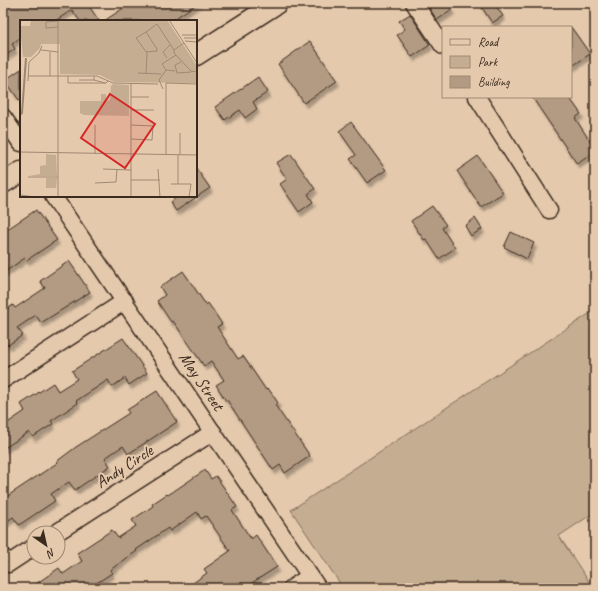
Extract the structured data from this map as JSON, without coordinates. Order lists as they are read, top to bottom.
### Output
{
  "streets": {
    "street": ["May Street", "Andy Circle"]
  },
  "crossings": [
    ["May Street", "Andy Circle"]
  ],
  "legend": ["Road", "Park", "Building"],
  "north": "bottom right"
}
